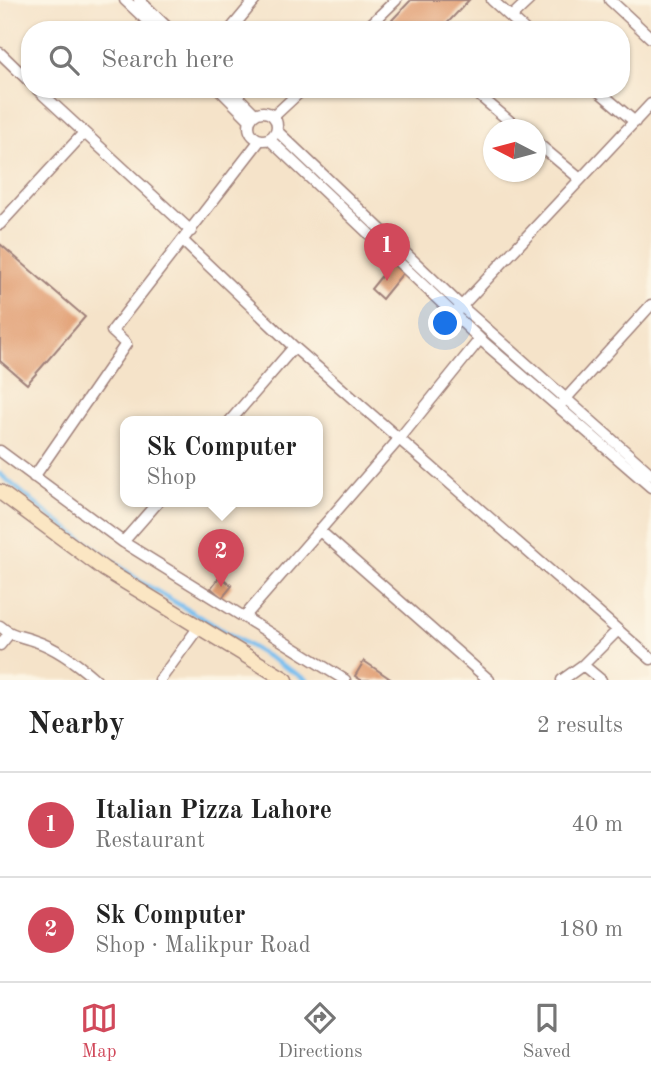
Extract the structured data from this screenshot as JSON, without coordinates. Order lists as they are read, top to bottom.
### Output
{
  "north": "left",
  "page": {
    "search": "Search here",
    "pins": ["1", "2"],
    "popup": ["Sk Computer", "Shop"],
    "heading": ["Nearby", "2 results"],
    "list": [
      {
        "mark": "1",
        "name": "Italian Pizza Lahore",
        "note": "Restaurant",
        "value": "40 m"
      },
      {
        "mark": "2",
        "name": "Sk Computer",
        "note": "Shop · Malikpur Road",
        "value": "180 m"
      }
    ],
    "nav": ["Map", "Directions", "Saved"]
  }
}
